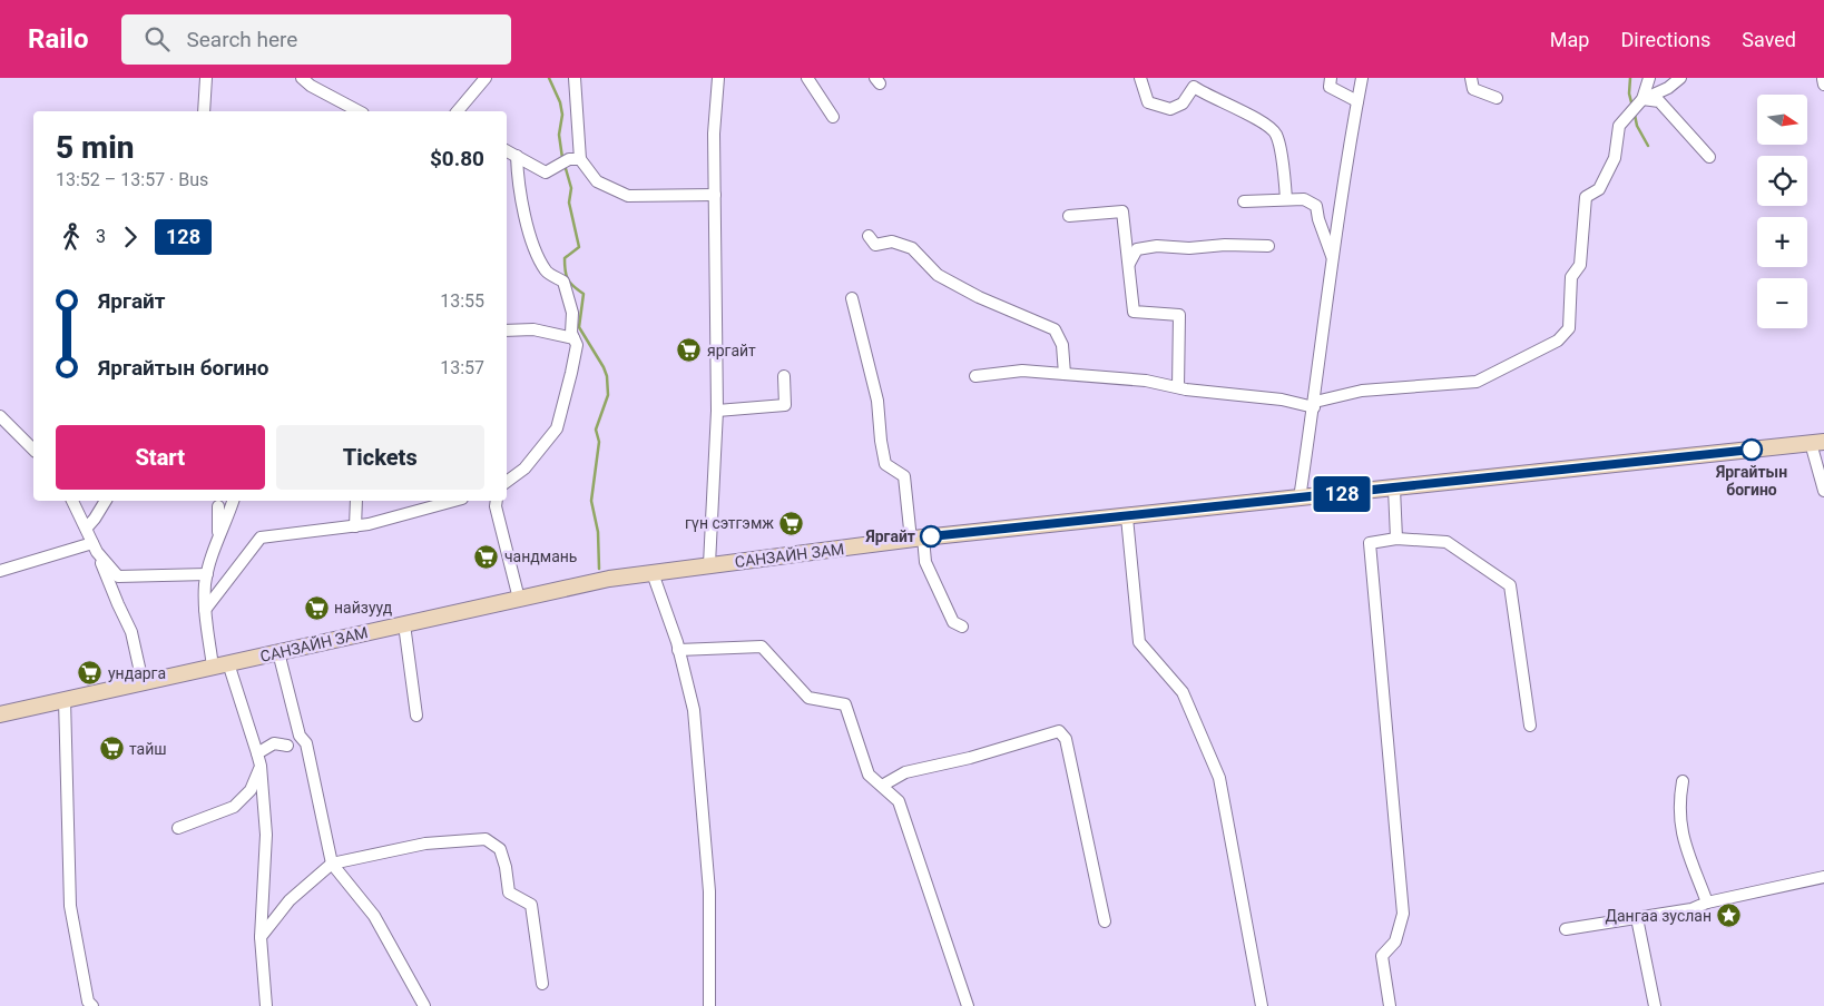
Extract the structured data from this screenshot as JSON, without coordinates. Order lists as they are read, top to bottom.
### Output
{
  "streets": {
    "main road": ["САНЗАЙН ЗАМ"]
  },
  "places": {
    "supermarket": [
      "яргайт",
      "гүн сэтгэмж",
      "чандмань",
      "найзууд",
      "ундарга",
      "тайш"
    ],
    "other": ["Яргайтын богино", "Яргайт"],
    "place": ["Дангаа зуслан"]
  },
  "lines": ["bus line 128"],
  "north": "right",
  "page": {
    "header": "Railo",
    "search": "Search here",
    "nav": ["Map", "Directions", "Saved"],
    "on_map": "128",
    "map_buttons": ["+", "−"],
    "heading": ["5 min", "13:52 – 13:57 · Bus", "$0.80"],
    "legs": ["3", "128"],
    "list": [
      {
        "name": "Яргайт",
        "value": "13:55"
      },
      {
        "name": "Яргайтын богино",
        "value": "13:57"
      }
    ],
    "buttons": ["Start", "Tickets"]
  }
}
